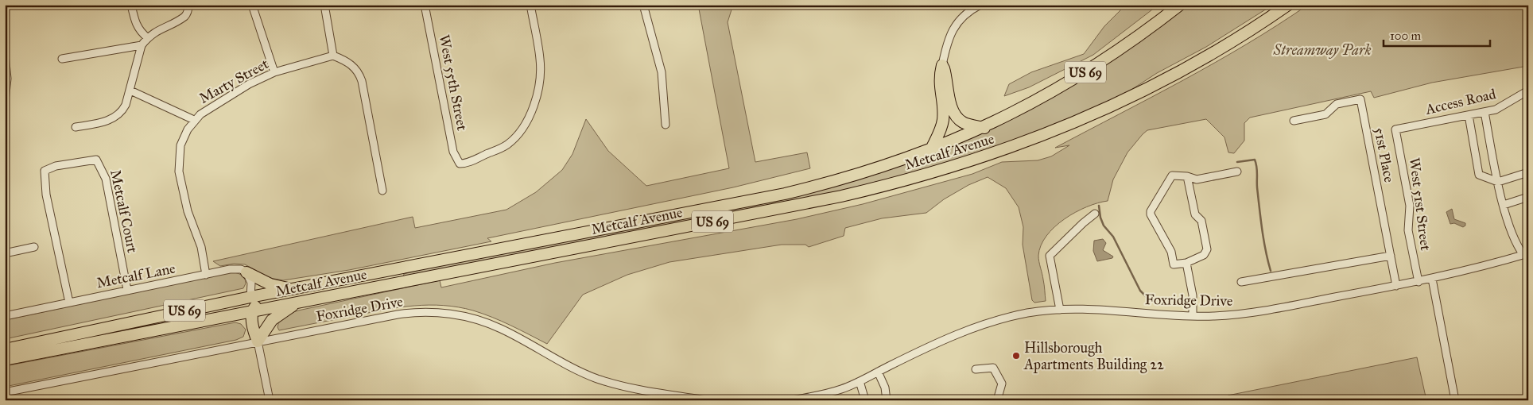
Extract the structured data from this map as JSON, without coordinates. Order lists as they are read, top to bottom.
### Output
{
  "streets": {
    "highway": ["US 69", "Metcalf Avenue"],
    "street": [
      "Marty Street",
      "West 55th Street",
      "Access Road",
      "51st Place",
      "West 51st Street",
      "Metcalf Court",
      "Metcalf Lane",
      "Foxridge Drive"
    ]
  },
  "crossings": [
    ["Access Road", "West 51st Street"],
    ["51st Place", "Foxridge Drive"],
    ["West 51st Street", "Foxridge Drive"],
    ["Metcalf Court", "Metcalf Lane"]
  ],
  "parks": ["Streamway Park"],
  "places": ["Hillsborough Apartments Building 22"],
  "scale_bar": "100 m"
}
